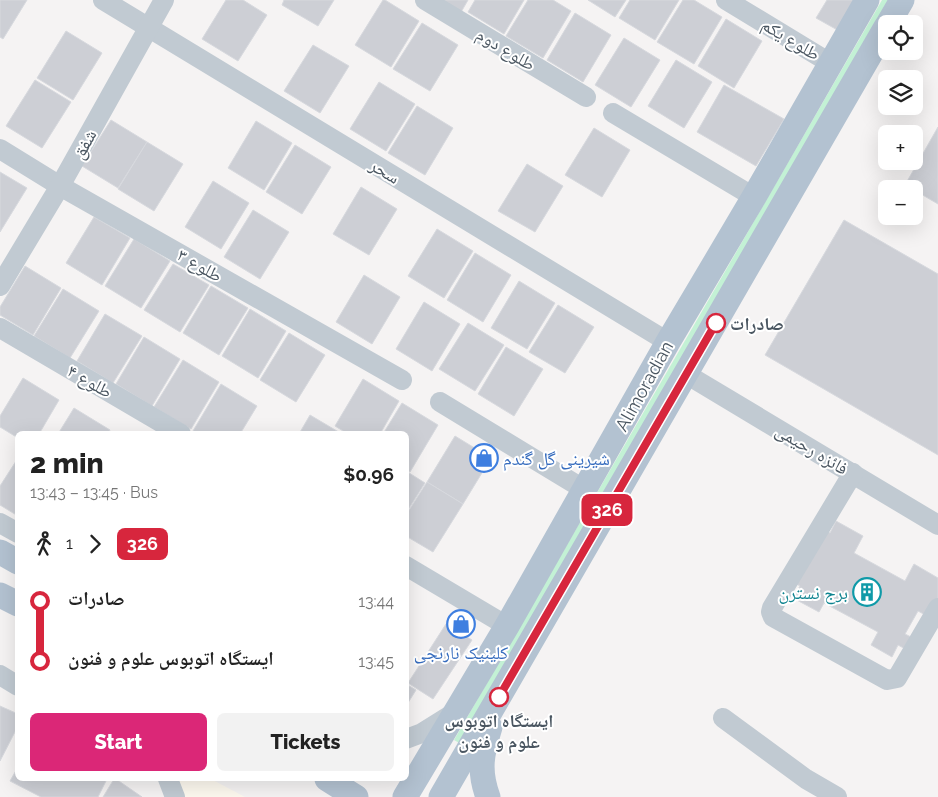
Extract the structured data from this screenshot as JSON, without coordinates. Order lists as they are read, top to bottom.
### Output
{
  "streets": {
    "main road": ["Alimoradian"],
    "street": [
      "طلوع یکم",
      "طلوع دوم",
      "شفق",
      "سحر",
      "طلوع ۳",
      "طلوع ۴",
      "فائزه رحیمی"
    ]
  },
  "crossings": [
    ["طلوع یکم", "Alimoradian"],
    ["شفق", "سحر"],
    ["شفق", "طلوع ۳"],
    ["سحر", "Alimoradian"],
    ["Alimoradian", "فائزه رحیمی"]
  ],
  "places": {
    "other": ["صادرات", "ایستگاه اتوبوس علوم و فنون"],
    "shop": ["شیرینی گل گندم", "کلینیک نارنجی"],
    "building": ["برج نسترن"]
  },
  "lines": ["bus line 326"],
  "page": {
    "on_map": "326",
    "map_buttons": ["+", "−"],
    "heading": ["2 min", "13:43 – 13:45 · Bus", "$0.96"],
    "legs": ["1", "326"],
    "list": [
      {
        "name": "صادرات",
        "value": "13:44"
      },
      {
        "name": "ایستگاه اتوبوس علوم و فنون",
        "value": "13:45"
      }
    ],
    "buttons": ["Start", "Tickets"]
  }
}
